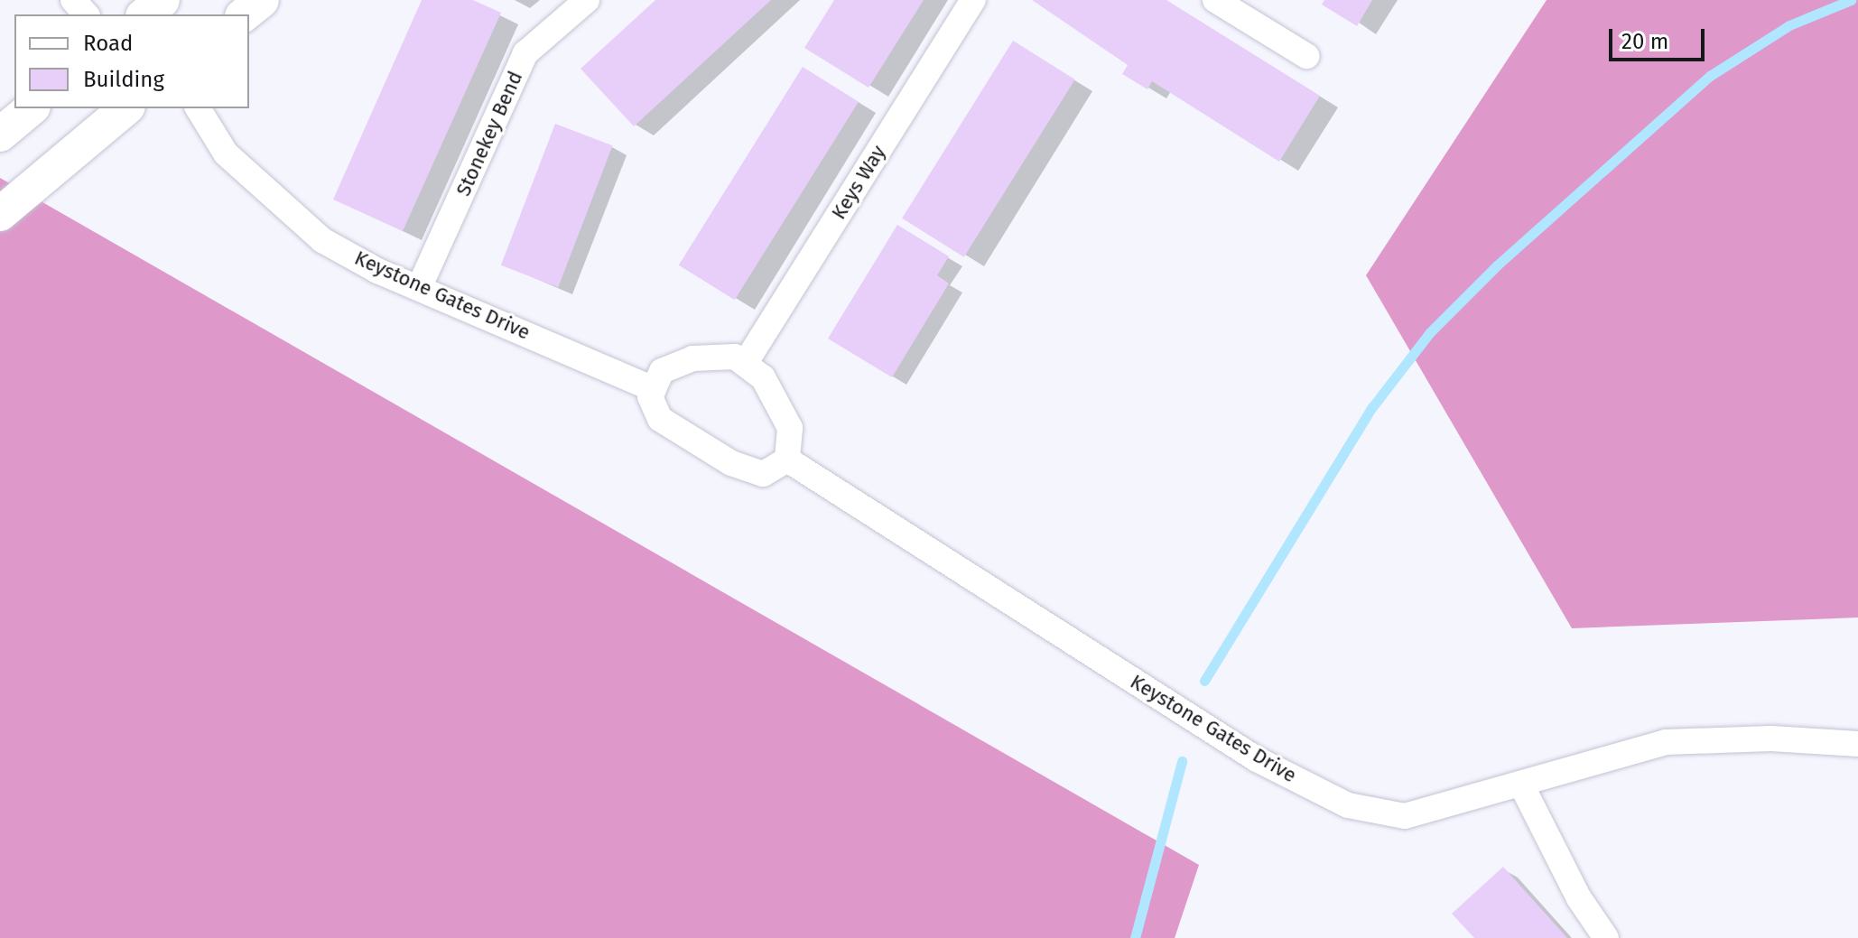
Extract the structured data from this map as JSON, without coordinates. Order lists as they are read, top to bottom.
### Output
{
  "streets": {
    "street": ["Stonekey Bend", "Keys Way", "Keystone Gates Drive"]
  },
  "crossings": [
    ["Stonekey Bend", "Keystone Gates Drive"],
    ["Keys Way", "Keystone Gates Drive"]
  ],
  "legend": ["Road", "Building"],
  "scale_bar": "20 m"
}
